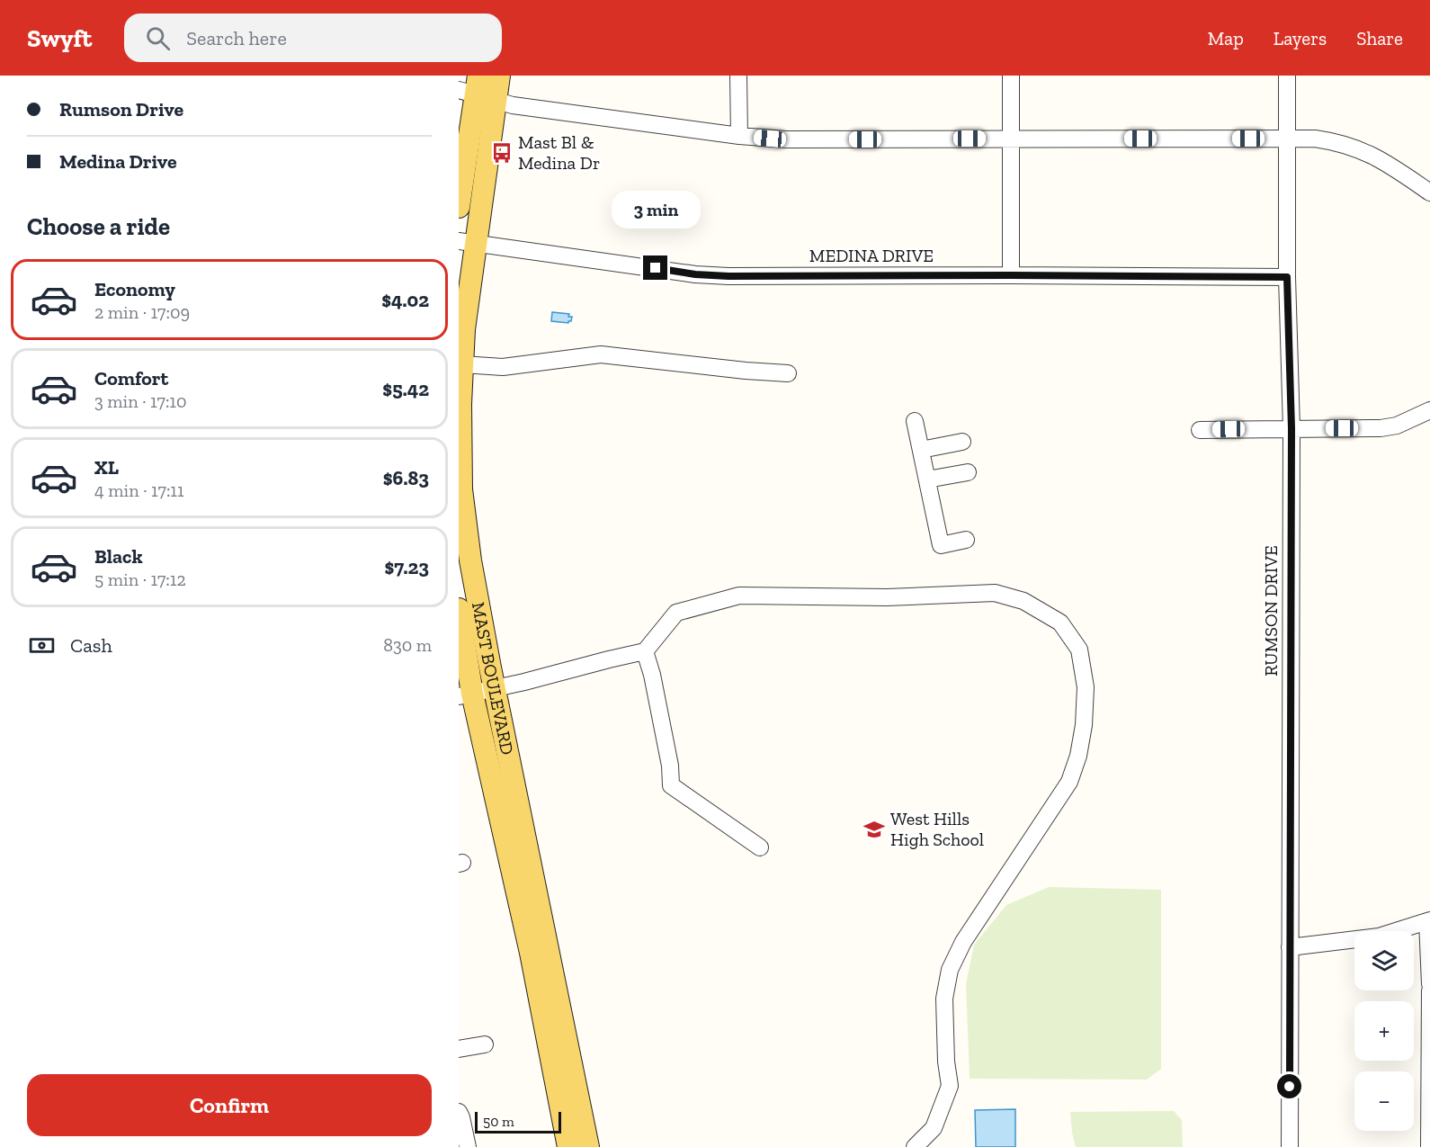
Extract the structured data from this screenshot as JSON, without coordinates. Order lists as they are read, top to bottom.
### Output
{
  "streets": {
    "main road": ["MAST BOULEVARD"],
    "street": ["MEDINA DRIVE", "RUMSON DRIVE"]
  },
  "crossings": [
    ["MEDINA DRIVE", "RUMSON DRIVE"],
    ["MEDINA DRIVE", "MAST BOULEVARD"]
  ],
  "places": {
    "bus stop": ["Mast Bl & Medina Dr"],
    "school or university": ["West Hills High School"]
  },
  "scale_bar": "50 m",
  "page": {
    "header": "Swyft",
    "search": "Search here",
    "nav": ["Map", "Layers", "Share"],
    "banner": ["Rumson Drive", "Medina Drive"],
    "bubble": "3 min",
    "heading": "Choose a ride",
    "list": [
      {
        "name": "Economy",
        "note": "2 min · 17:09",
        "value": "$4.02"
      },
      {
        "name": "Comfort",
        "note": "3 min · 17:10",
        "value": "$5.42"
      },
      {
        "name": "XL",
        "note": "4 min · 17:11",
        "value": "$6.83"
      },
      {
        "name": "Black",
        "note": "5 min · 17:12",
        "value": "$7.23"
      }
    ],
    "pay": ["Cash", "830 m"],
    "map_buttons": ["+", "−"],
    "buttons": "Confirm",
    "scale": "50 m"
  }
}
